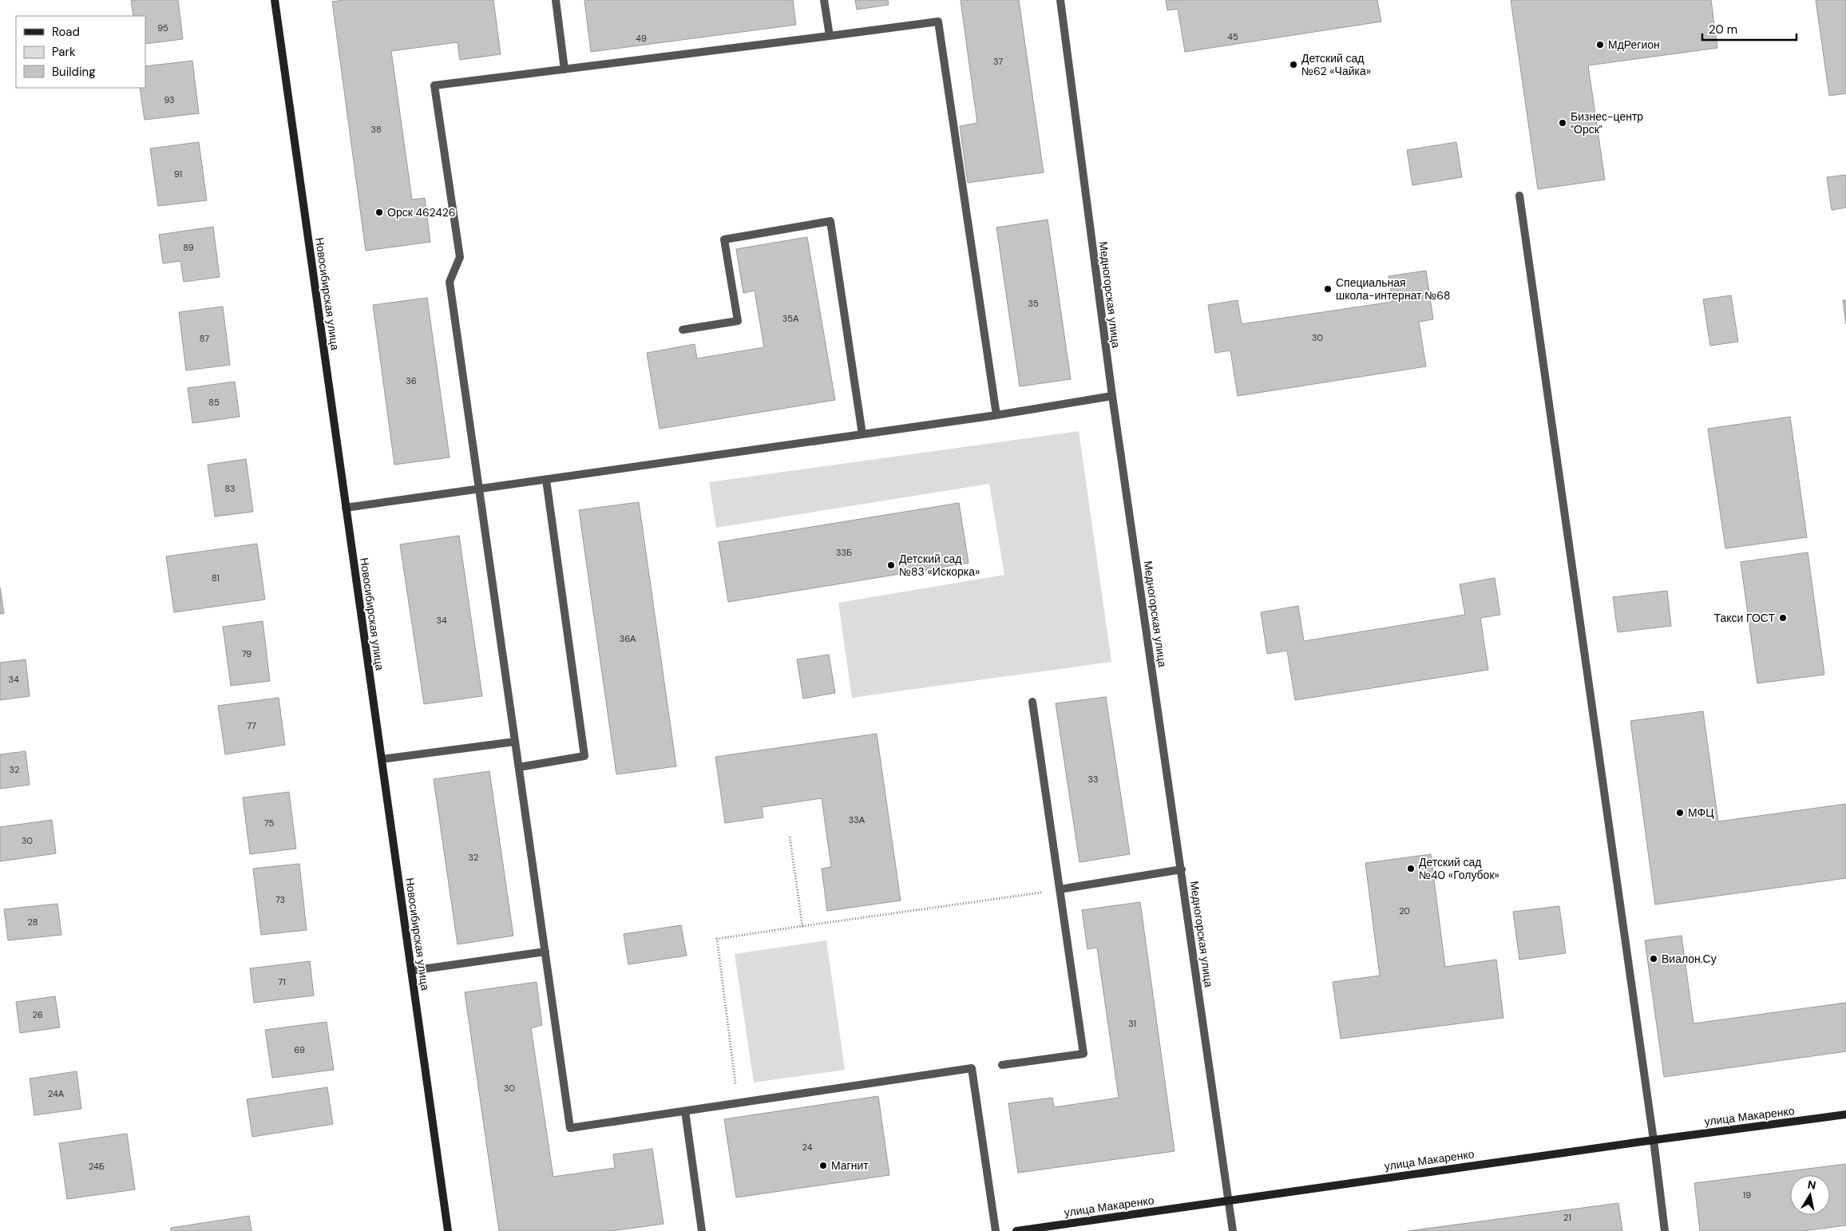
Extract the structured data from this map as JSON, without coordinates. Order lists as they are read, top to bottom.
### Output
{
  "streets": {
    "main road": ["Новосибирская улица", "улица Макаренко"],
    "street": ["Медногорская улица"]
  },
  "crossings": [
    ["Медногорская улица", "улица Макаренко"]
  ],
  "places": [
    "МдРегион",
    "Детский сад №62 «Чайка»",
    "Бизнес-центр \"Орск\"",
    "Орск 462426",
    "Специальная школа-интернат №68",
    "Детский сад №83 «Искорка»",
    "Такси ГОСТ",
    "МФЦ",
    "Детский сад №40 «Голубок»",
    "Виалон.Су",
    "Магнит"
  ],
  "house_numbers": [
    "95",
    "45",
    "49",
    "37",
    "93",
    "38",
    "91",
    "89",
    "35",
    "35А",
    "30",
    "87",
    "36",
    "85",
    "83",
    "33Б",
    "81",
    "34",
    "36А",
    "79",
    "34",
    "77",
    "32",
    "33",
    "33А",
    "75",
    "30",
    "32",
    "73",
    "20",
    "28",
    "71",
    "26",
    "31",
    "69",
    "30",
    "24А",
    "24",
    "24Б",
    "19",
    "21"
  ],
  "legend": ["Road", "Park", "Building"],
  "scale_bar": "20 m",
  "north": "top"
}
